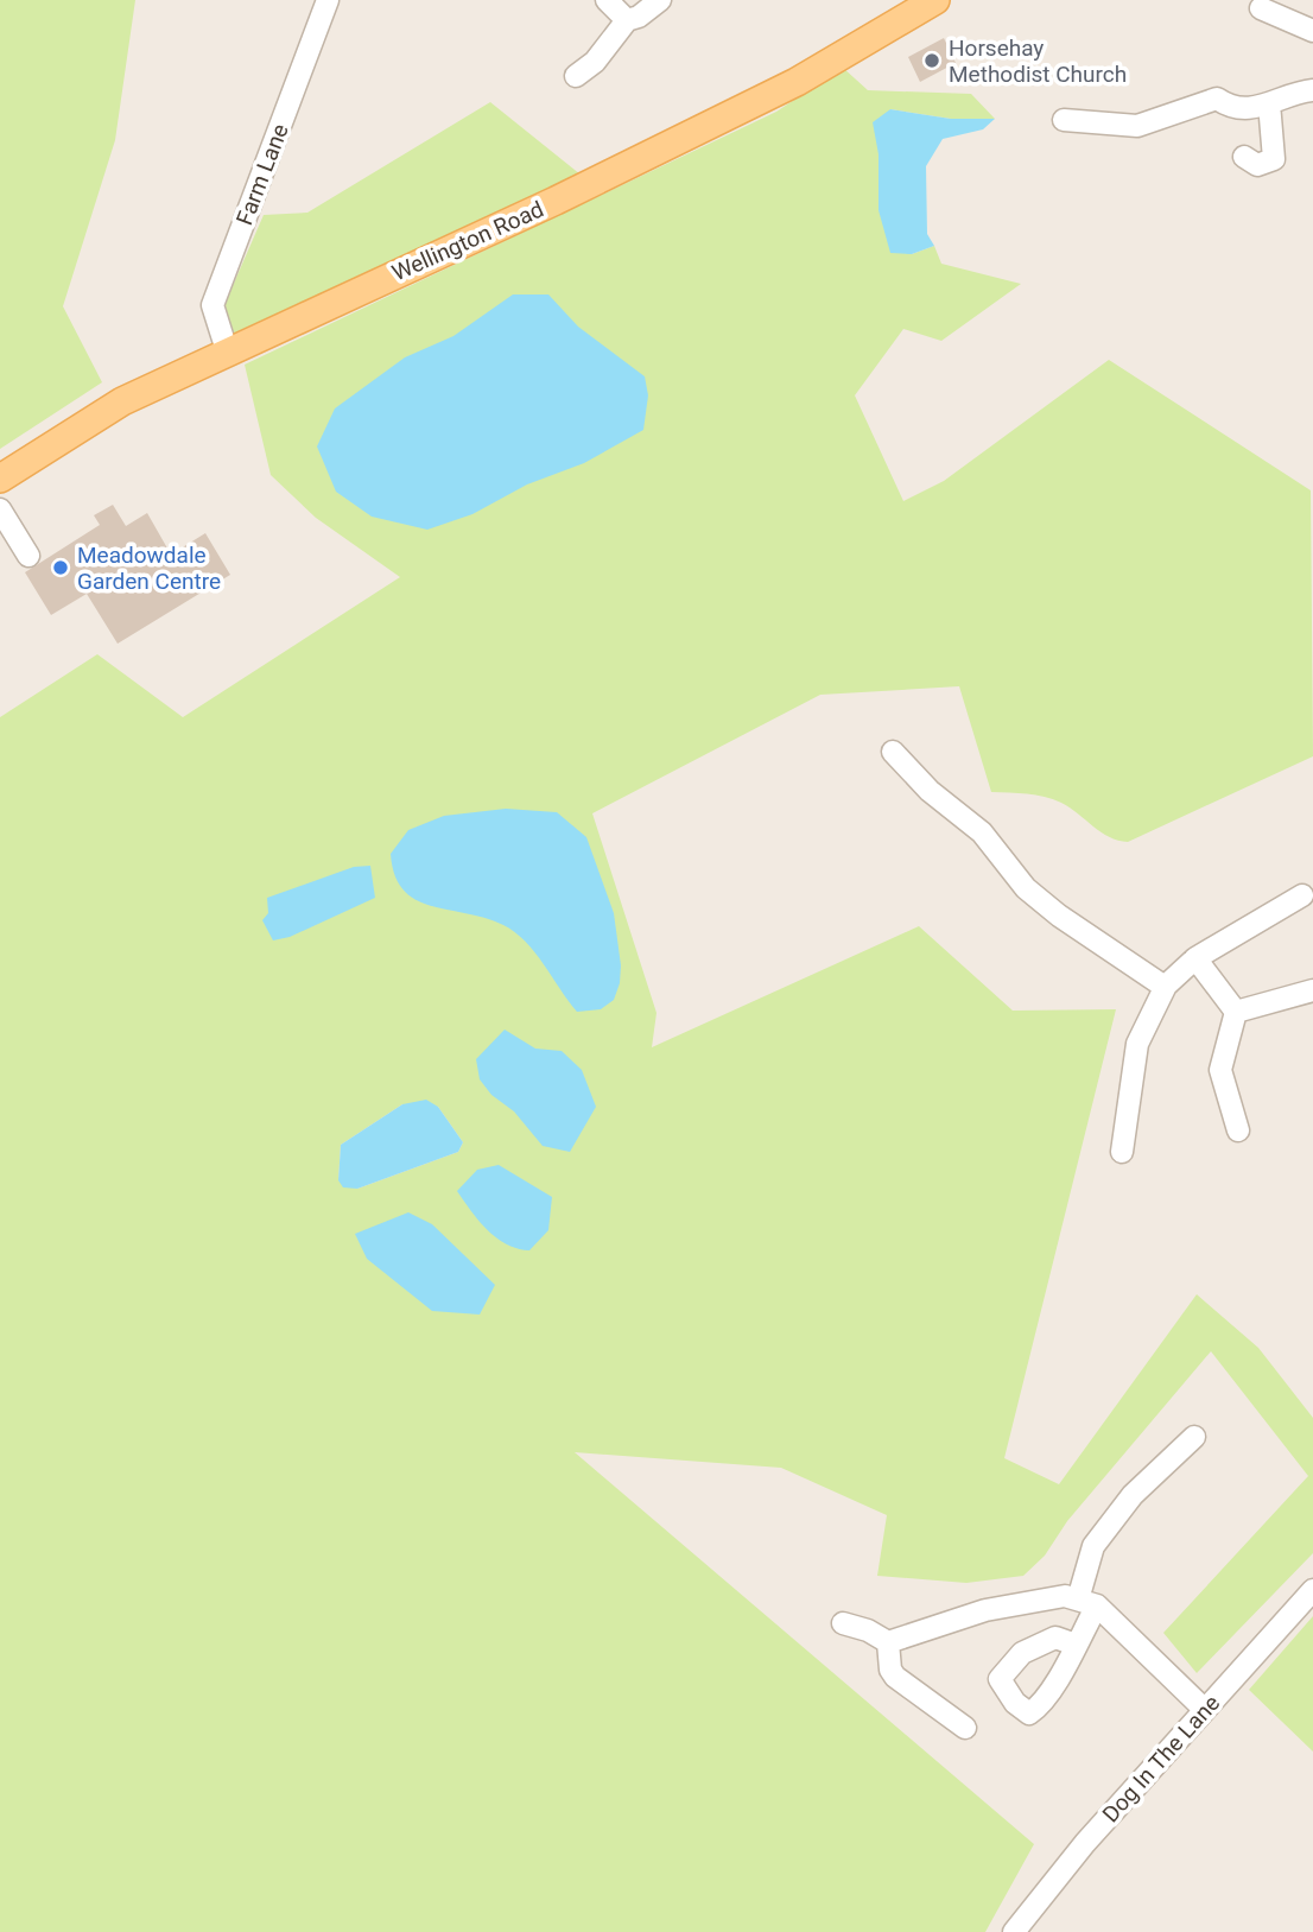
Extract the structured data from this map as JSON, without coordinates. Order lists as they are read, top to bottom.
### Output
{
  "streets": {
    "main road": ["Wellington Road"],
    "street": ["Farm Lane", "Dog In The Lane"]
  },
  "crossings": [
    ["Farm Lane", "Wellington Road"]
  ],
  "places": ["Horsehay Methodist Church", "Meadowdale Garden Centre"]
}
